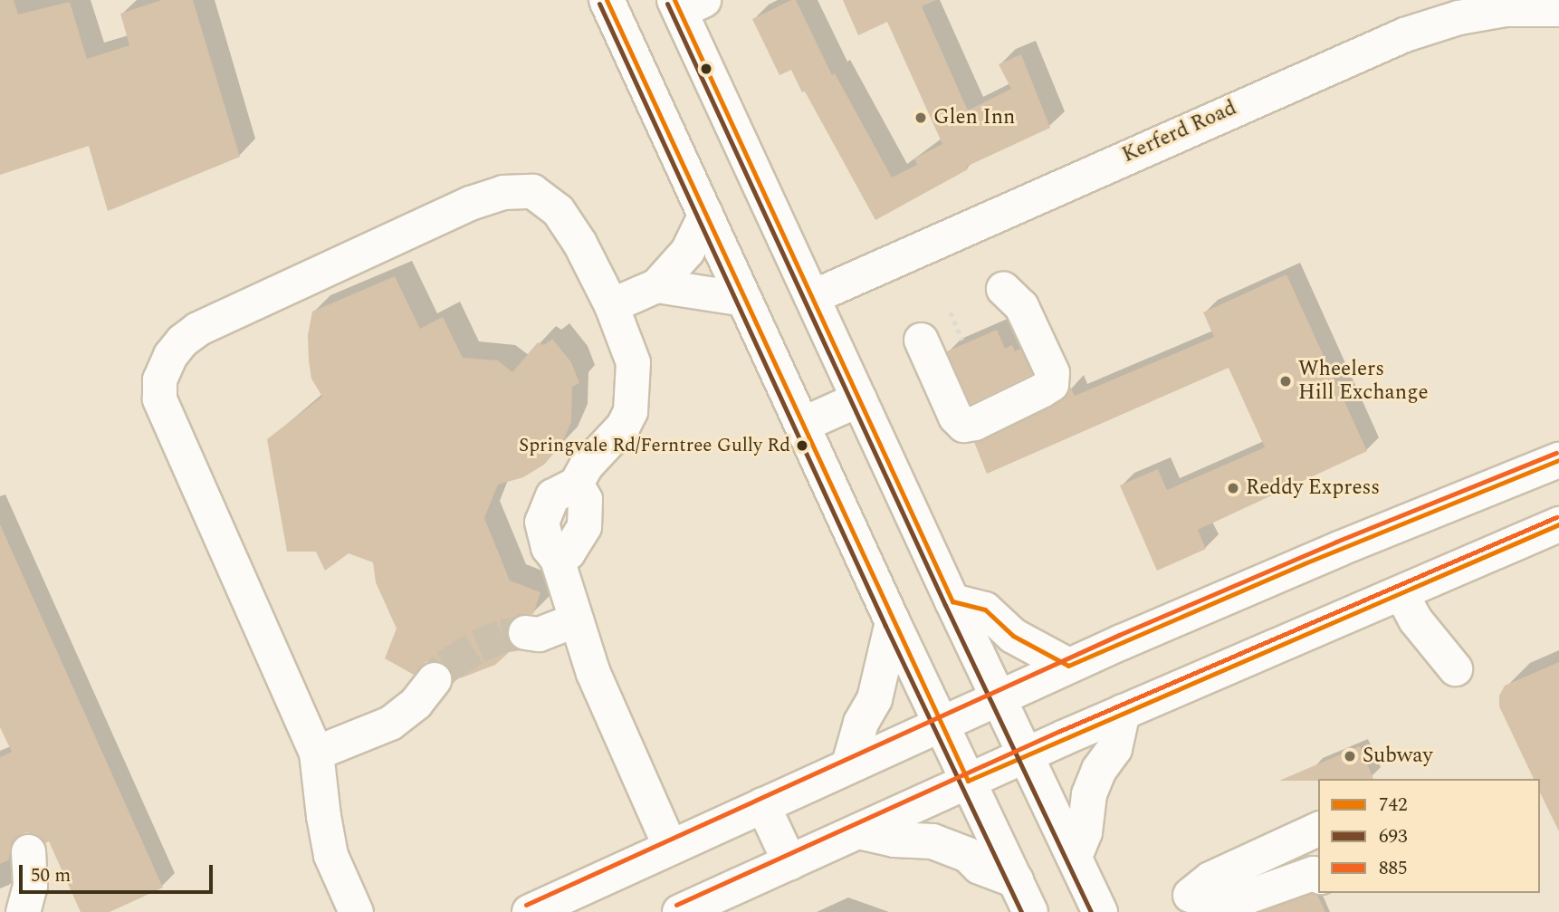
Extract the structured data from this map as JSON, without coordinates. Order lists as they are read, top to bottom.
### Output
{
  "streets": {
    "street": ["Kerferd Road"]
  },
  "places": [
    "Glen Inn",
    "Wheelers Hill Exchange",
    "Springvale Rd/Ferntree Gully Rd",
    "Reddy Express",
    "Subway"
  ],
  "lines": ["transit line 742", "transit line 693", "transit line 885"],
  "legend": ["742", "693", "885"],
  "scale_bar": "50 m"
}
